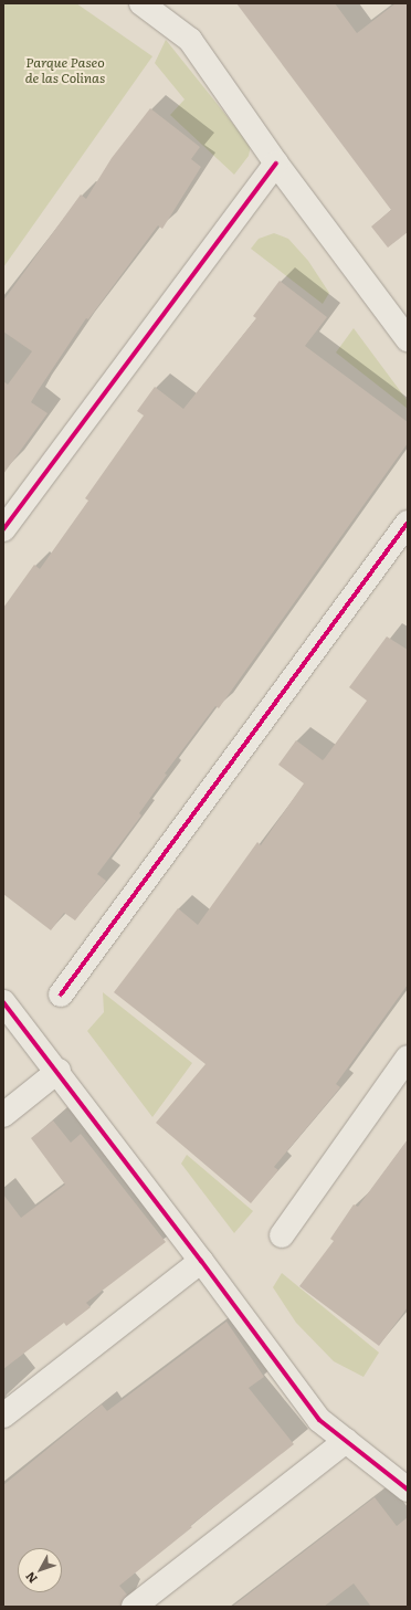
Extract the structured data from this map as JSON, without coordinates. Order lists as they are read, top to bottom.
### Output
{
  "parks": ["Parque Paseo de las Colinas"],
  "north": "bottom left"
}
